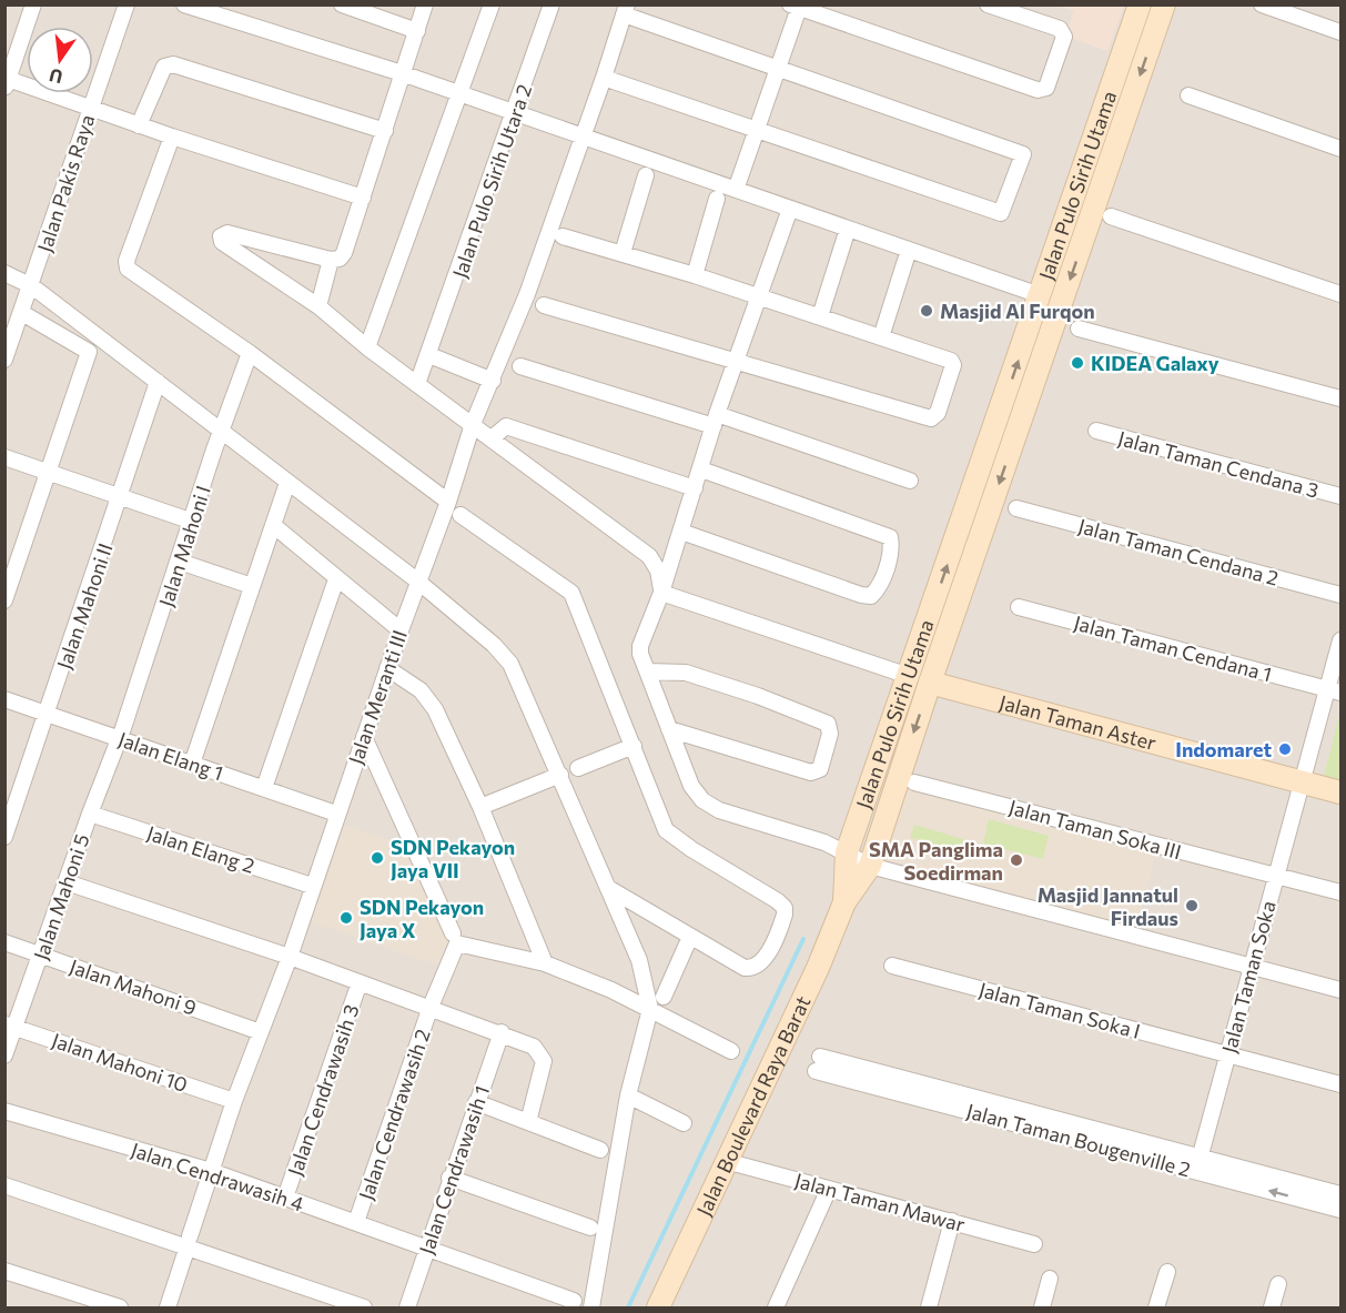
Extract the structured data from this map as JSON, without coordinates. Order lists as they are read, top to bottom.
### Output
{
  "streets": {
    "main road": ["Jalan Pulo Sirih Utama", "Jalan Taman Aster", "Jalan Boulevard Raya Barat"],
    "street": [
      "Jalan Pulo Sirih Utara 2",
      "Jalan Pakis Raya",
      "Jalan Taman Cendana 3",
      "Jalan Mahoni I",
      "Jalan Taman Cendana 2",
      "Jalan Mahoni II",
      "Jalan Taman Cendana 1",
      "Jalan Meranti III",
      "Jalan Elang 1",
      "Jalan Taman Soka III",
      "Jalan Elang 2",
      "Jalan Mahoni 5",
      "Jalan Taman Soka",
      "Jalan Mahoni 9",
      "Jalan Taman Soka I",
      "Jalan Mahoni 10",
      "Jalan Cendrawasih 3",
      "Jalan Cendrawasih 2",
      "Jalan Taman Bougenville 2",
      "Jalan Cendrawasih 1",
      "Jalan Cendrawasih 4",
      "Jalan Taman Mawar"
    ]
  },
  "crossings": [
    ["Jalan Pulo Sirih Utama", "Jalan Taman Aster"],
    ["Jalan Pulo Sirih Utama", "Jalan Boulevard Raya Barat"],
    ["Jalan Mahoni I", "Jalan Elang 1"],
    ["Jalan Mahoni I", "Jalan Mahoni 5"],
    ["Jalan Mahoni II", "Jalan Elang 1"],
    ["Jalan Taman Cendana 1", "Jalan Taman Soka"],
    ["Jalan Meranti III", "Jalan Elang 1"],
    ["Jalan Meranti III", "Jalan Elang 2"],
    ["Jalan Meranti III", "Jalan Mahoni 9"],
    ["Jalan Meranti III", "Jalan Mahoni 10"],
    ["Jalan Meranti III", "Jalan Cendrawasih 4"],
    ["Jalan Taman Aster", "Jalan Taman Soka"],
    ["Jalan Elang 1", "Jalan Mahoni 5"],
    ["Jalan Taman Soka III", "Jalan Taman Soka"],
    ["Jalan Elang 2", "Jalan Mahoni 5"],
    ["Jalan Mahoni 5", "Jalan Mahoni 9"],
    ["Jalan Mahoni 5", "Jalan Mahoni 10"],
    ["Jalan Taman Soka", "Jalan Taman Soka I"],
    ["Jalan Taman Soka", "Jalan Taman Bougenville 2"],
    ["Jalan Cendrawasih 3", "Jalan Cendrawasih 4"],
    ["Jalan Boulevard Raya Barat", "Jalan Taman Mawar"],
    ["Jalan Cendrawasih 2", "Jalan Cendrawasih 4"],
    ["Jalan Cendrawasih 1", "Jalan Cendrawasih 4"]
  ],
  "places": [
    "Masjid Al Furqon",
    "KIDEA Galaxy",
    "Indomaret",
    "SDN Pekayon Jaya VII",
    "SMA Panglima Soedirman",
    "Masjid Jannatul Firdaus",
    "SDN Pekayon Jaya X"
  ],
  "north": "bottom"
}
